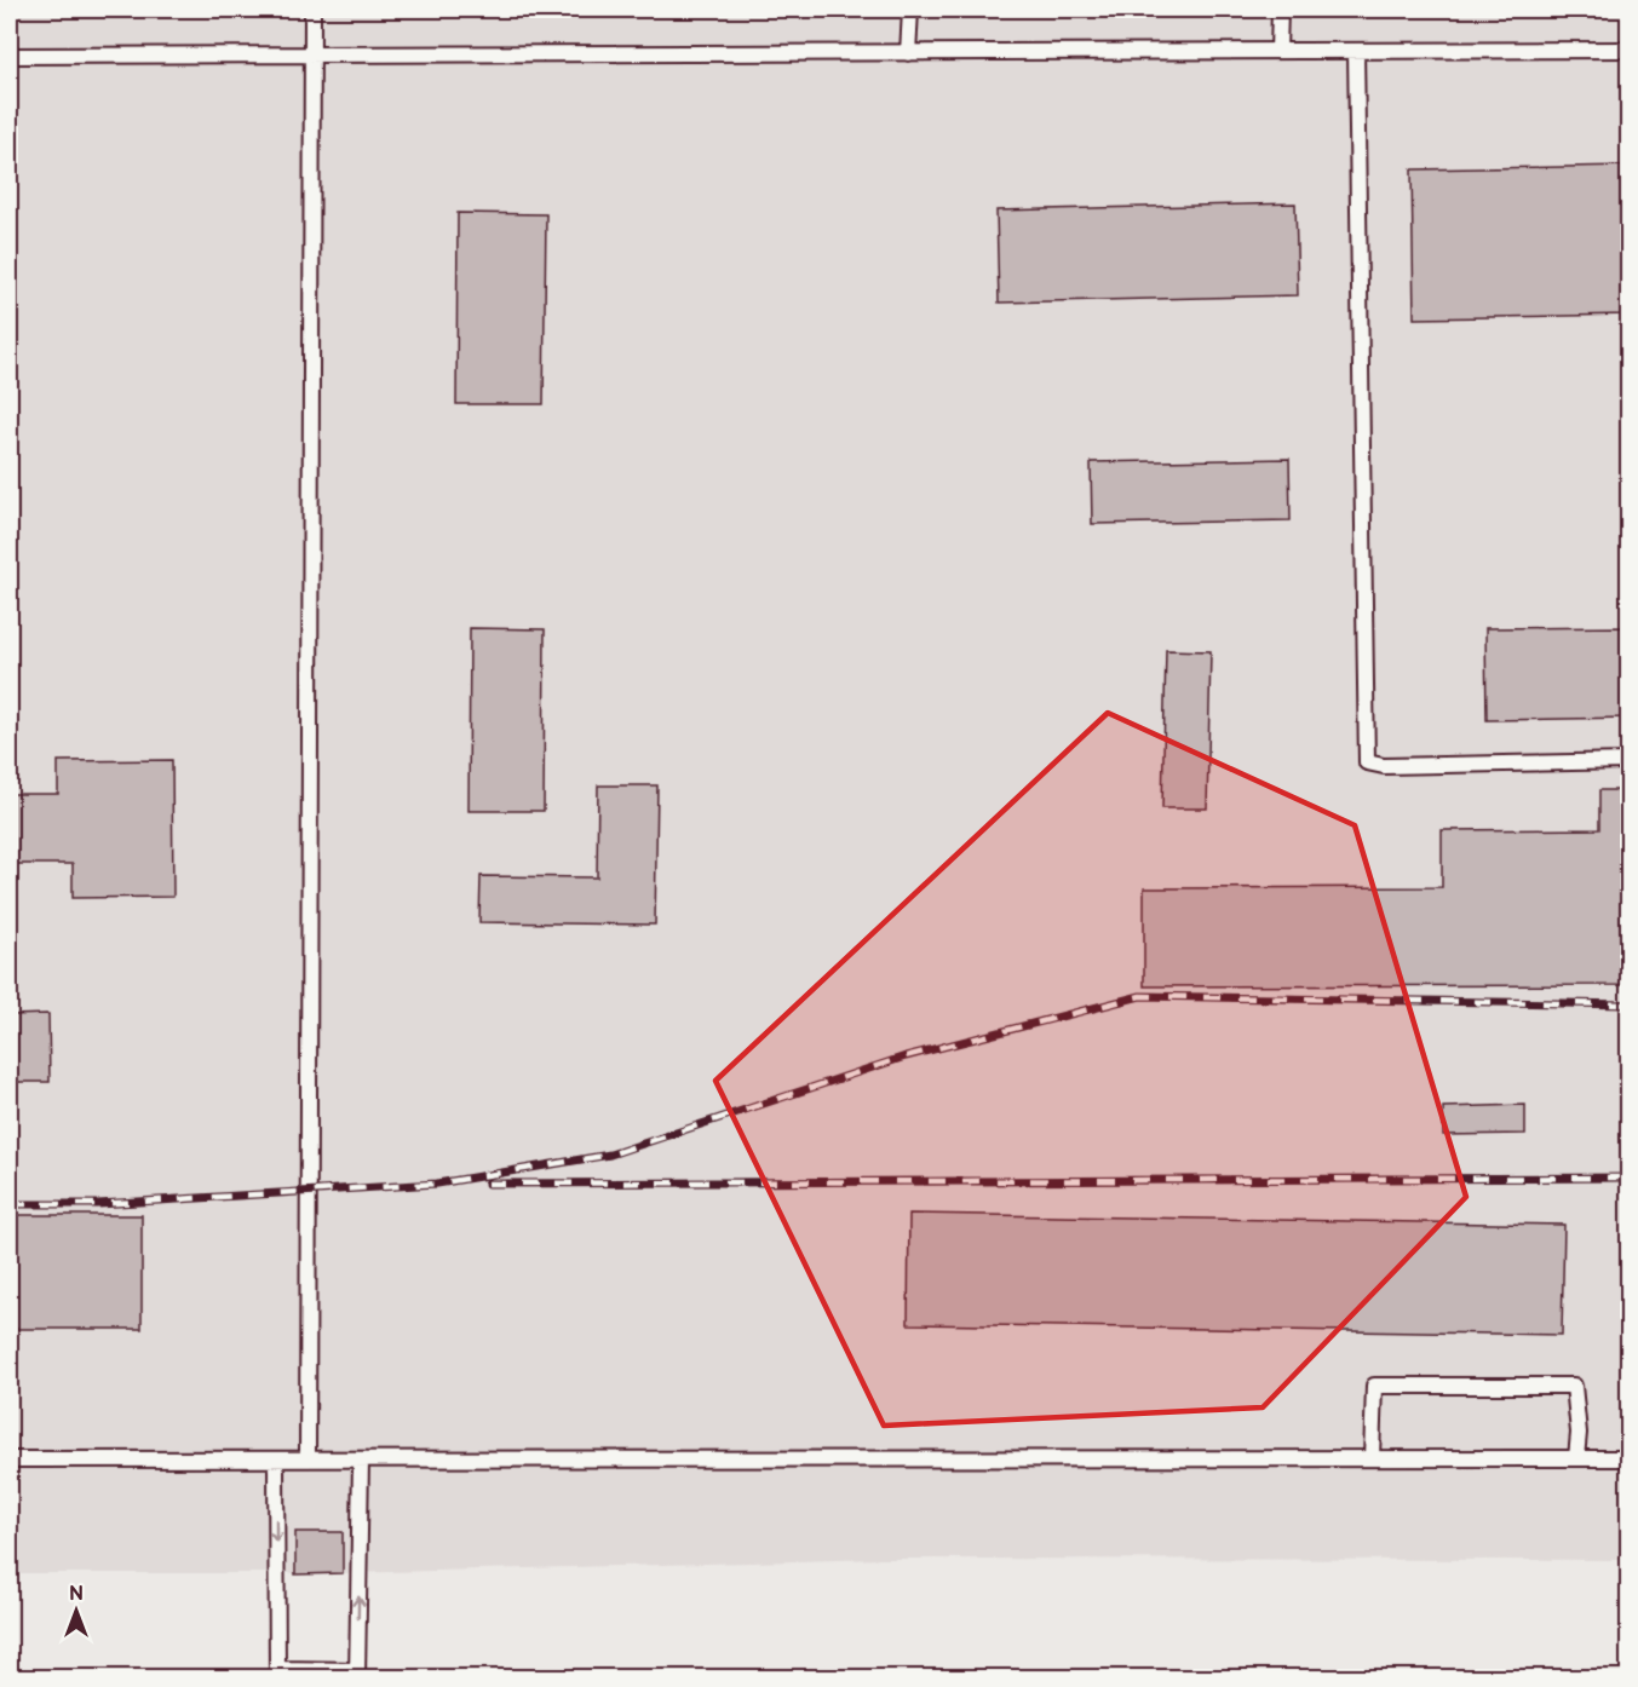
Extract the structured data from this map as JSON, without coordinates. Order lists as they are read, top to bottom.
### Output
{
  "north": "top"
}
